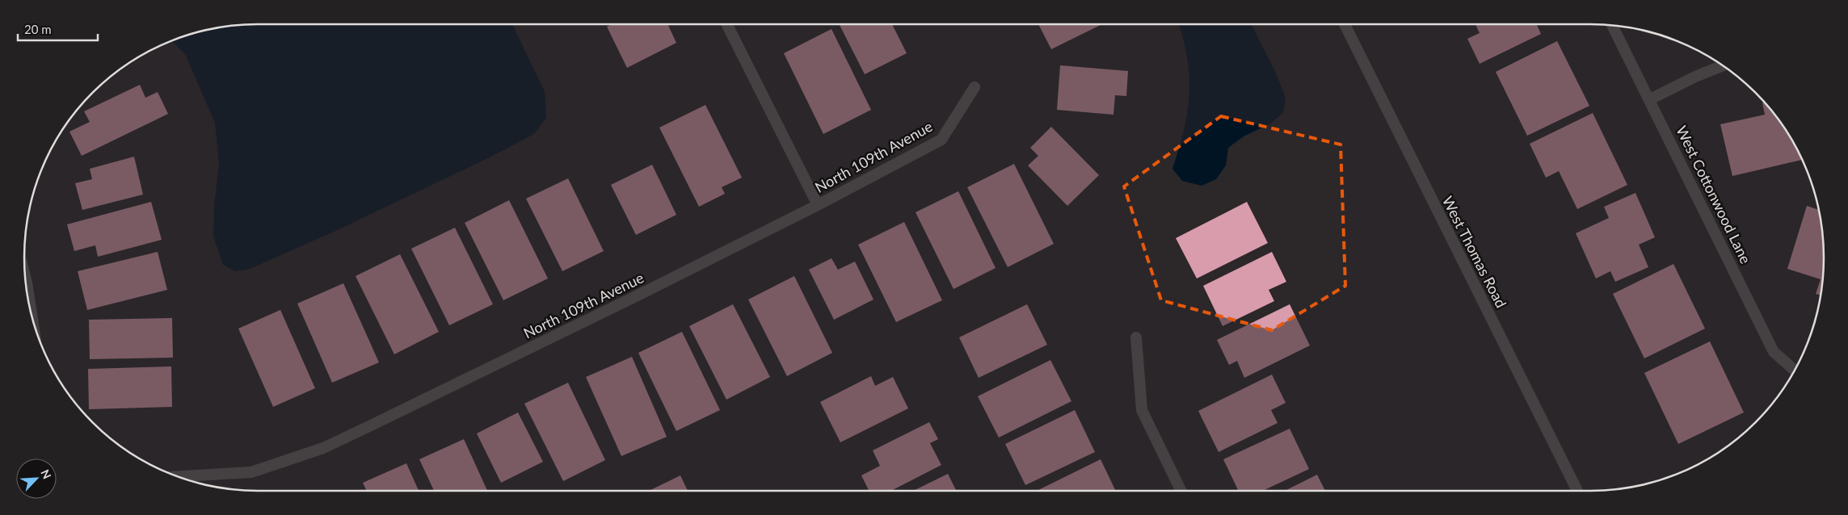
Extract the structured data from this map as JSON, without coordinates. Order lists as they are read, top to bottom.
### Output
{
  "streets": {
    "street": ["North 109th Avenue", "West Cottonwood Lane", "West Thomas Road"]
  },
  "scale_bar": "20 m",
  "north": "top right"
}
